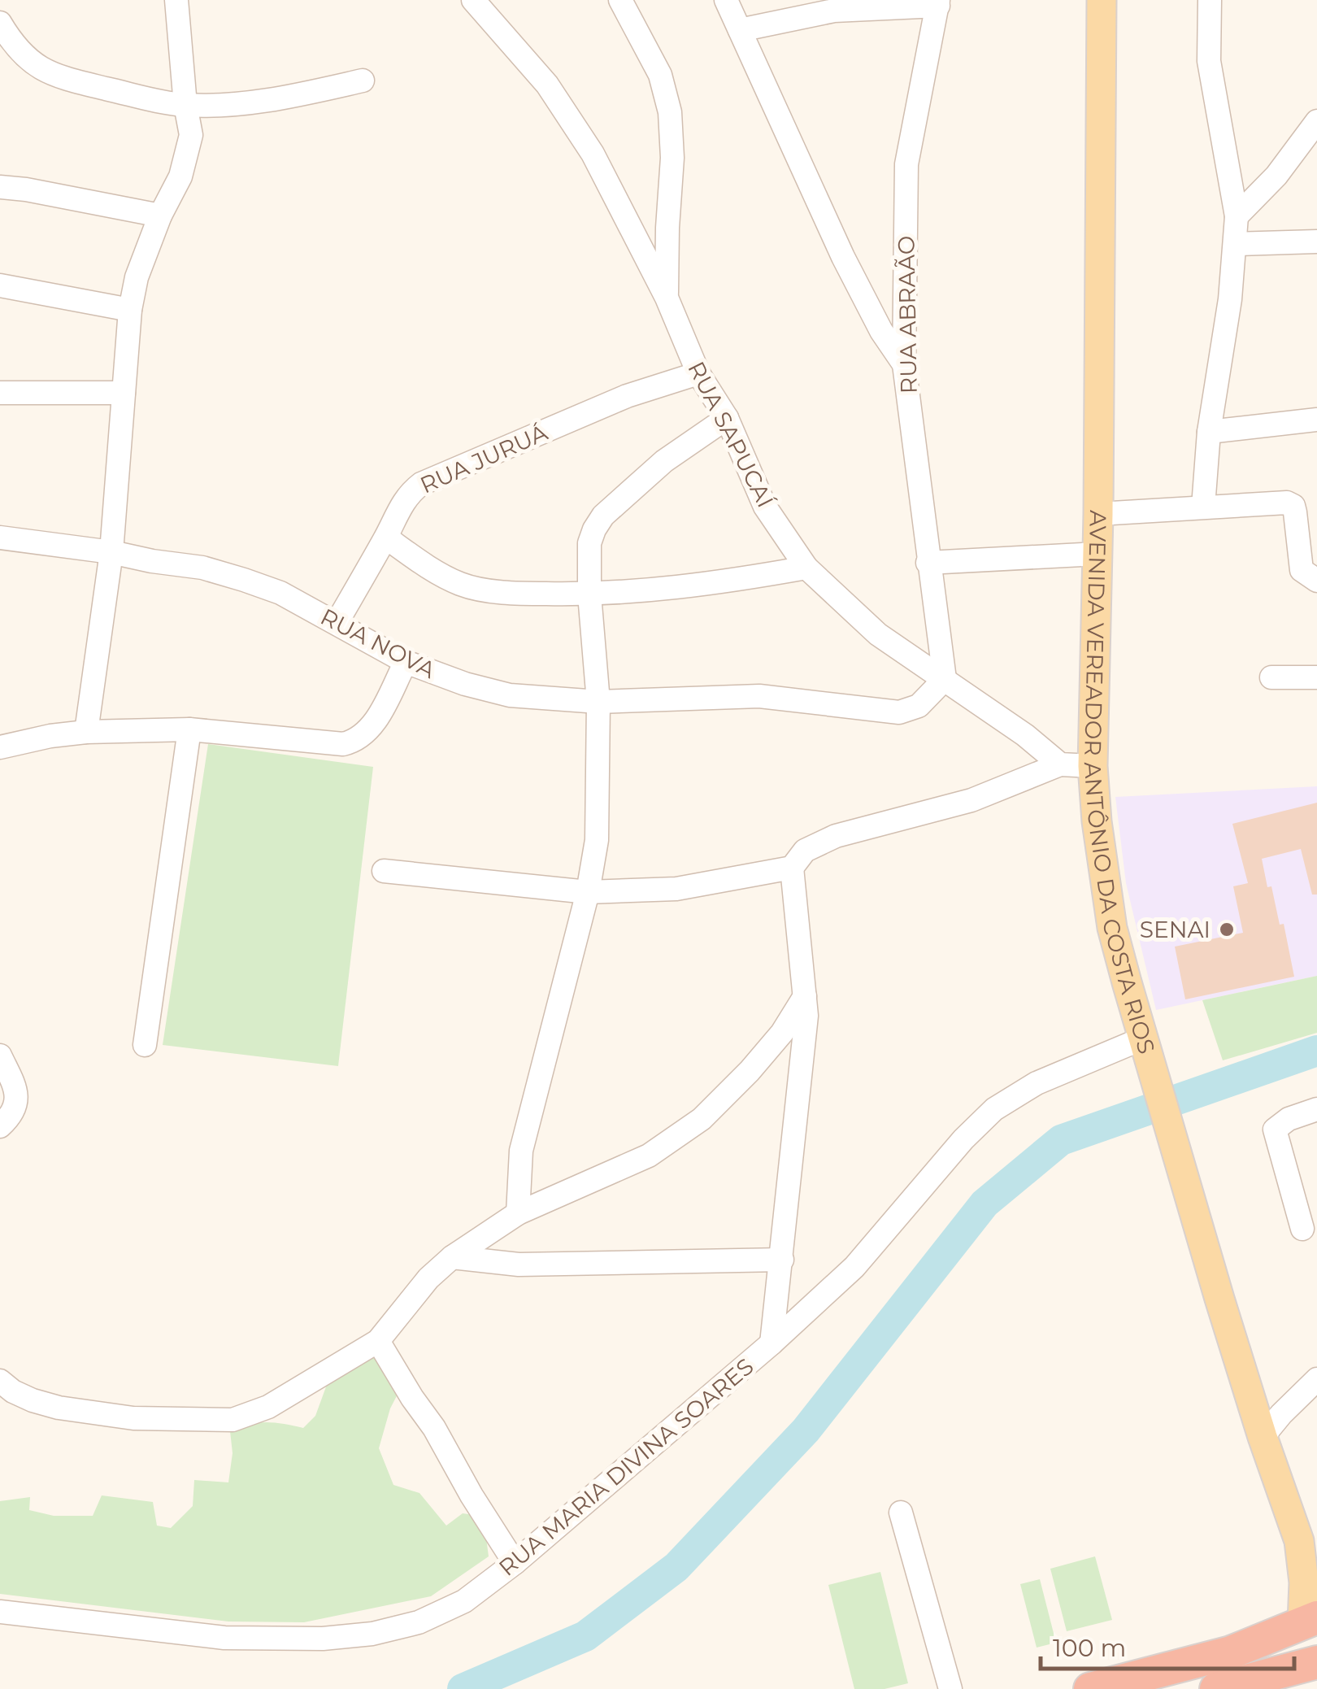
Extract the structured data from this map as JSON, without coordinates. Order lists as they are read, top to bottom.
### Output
{
  "streets": {
    "main road": ["AVENIDA VEREADOR ANTÔNIO DA COSTA RIOS"],
    "street": [
      "RUA ABRAÃO",
      "RUA SAPUCAÍ",
      "RUA JURUÁ",
      "RUA NOVA",
      "RUA MARIA DIVINA SOARES"
    ]
  },
  "crossings": [
    ["RUA ABRAÃO", "RUA SAPUCAÍ"],
    ["RUA ABRAÃO", "RUA NOVA"],
    ["RUA SAPUCAÍ", "RUA JURUÁ"],
    ["RUA SAPUCAÍ", "RUA NOVA"],
    ["RUA JURUÁ", "RUA NOVA"],
    ["AVENIDA VEREADOR ANTÔNIO DA COSTA RIOS", "RUA MARIA DIVINA SOARES"]
  ],
  "places": ["SENAI"],
  "scale_bar": "100 m"
}
